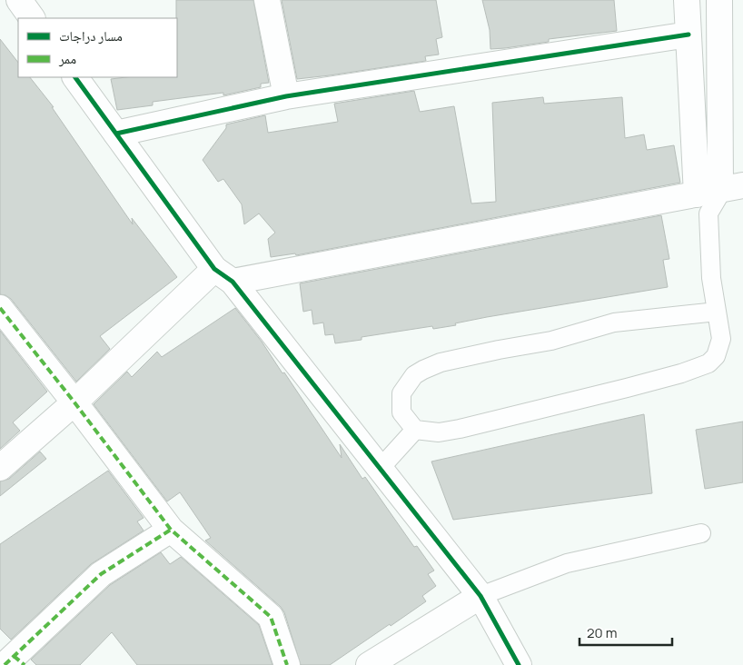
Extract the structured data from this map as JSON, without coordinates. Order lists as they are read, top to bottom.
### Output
{
  "legend": ["مسار دراجات", "ممر"],
  "scale_bar": "20 m"
}
